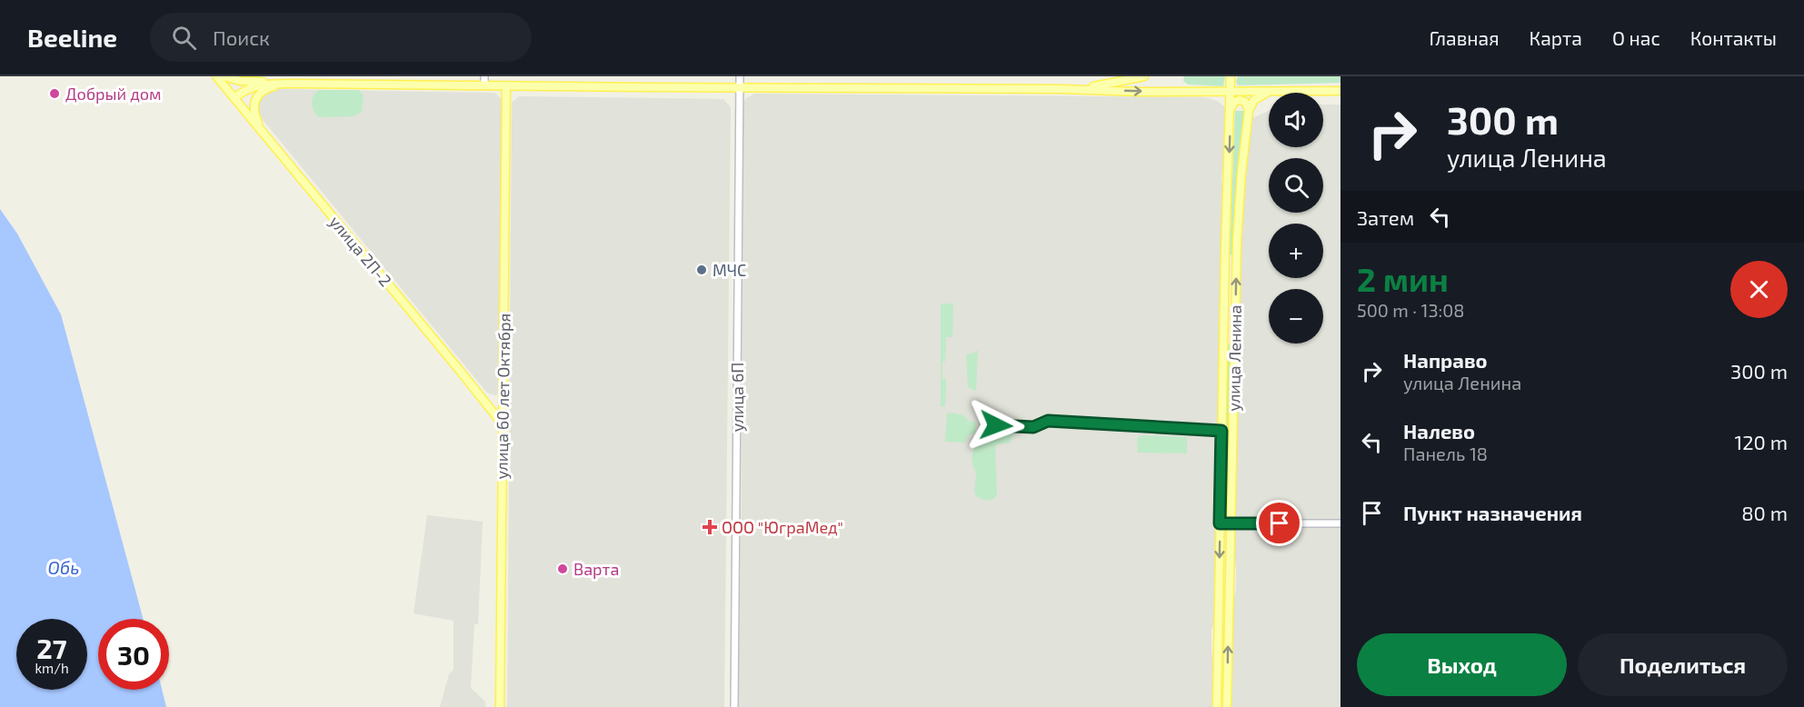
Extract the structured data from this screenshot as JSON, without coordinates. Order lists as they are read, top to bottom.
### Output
{
  "streets": {
    "main road": ["улица 2П-2", "улица Ленина", "улица 60 лет Октября"],
    "street": ["улица 6П"]
  },
  "crossings": [
    ["улица 2П-2", "улица 60 лет Октября"]
  ],
  "water": ["Обь"],
  "places": {
    "other": ["Добрый дом", "МЧС", "Варта"],
    "health": ["ООО \"ЮграМед\""]
  },
  "page": {
    "header": "Beeline",
    "search": "Поиск",
    "nav": [
      "Главная",
      "Карта",
      "О нас",
      "Контакты"
    ],
    "turn": ["300 m", "улица Ленина"],
    "map_buttons": ["+", "−"],
    "then": "Затем",
    "heading": ["2 мин", "500 m · 13:08"],
    "list": [
      {
        "name": "Направо",
        "note": "улица Ленина",
        "value": "300 m"
      },
      {
        "name": "Налево",
        "note": "Панель 18",
        "value": "120 m"
      },
      {
        "name": "Пункт назначения",
        "value": "80 m"
      }
    ],
    "speed": "27 km/h",
    "limit": "30",
    "buttons": ["Выход", "Поделиться"]
  }
}
